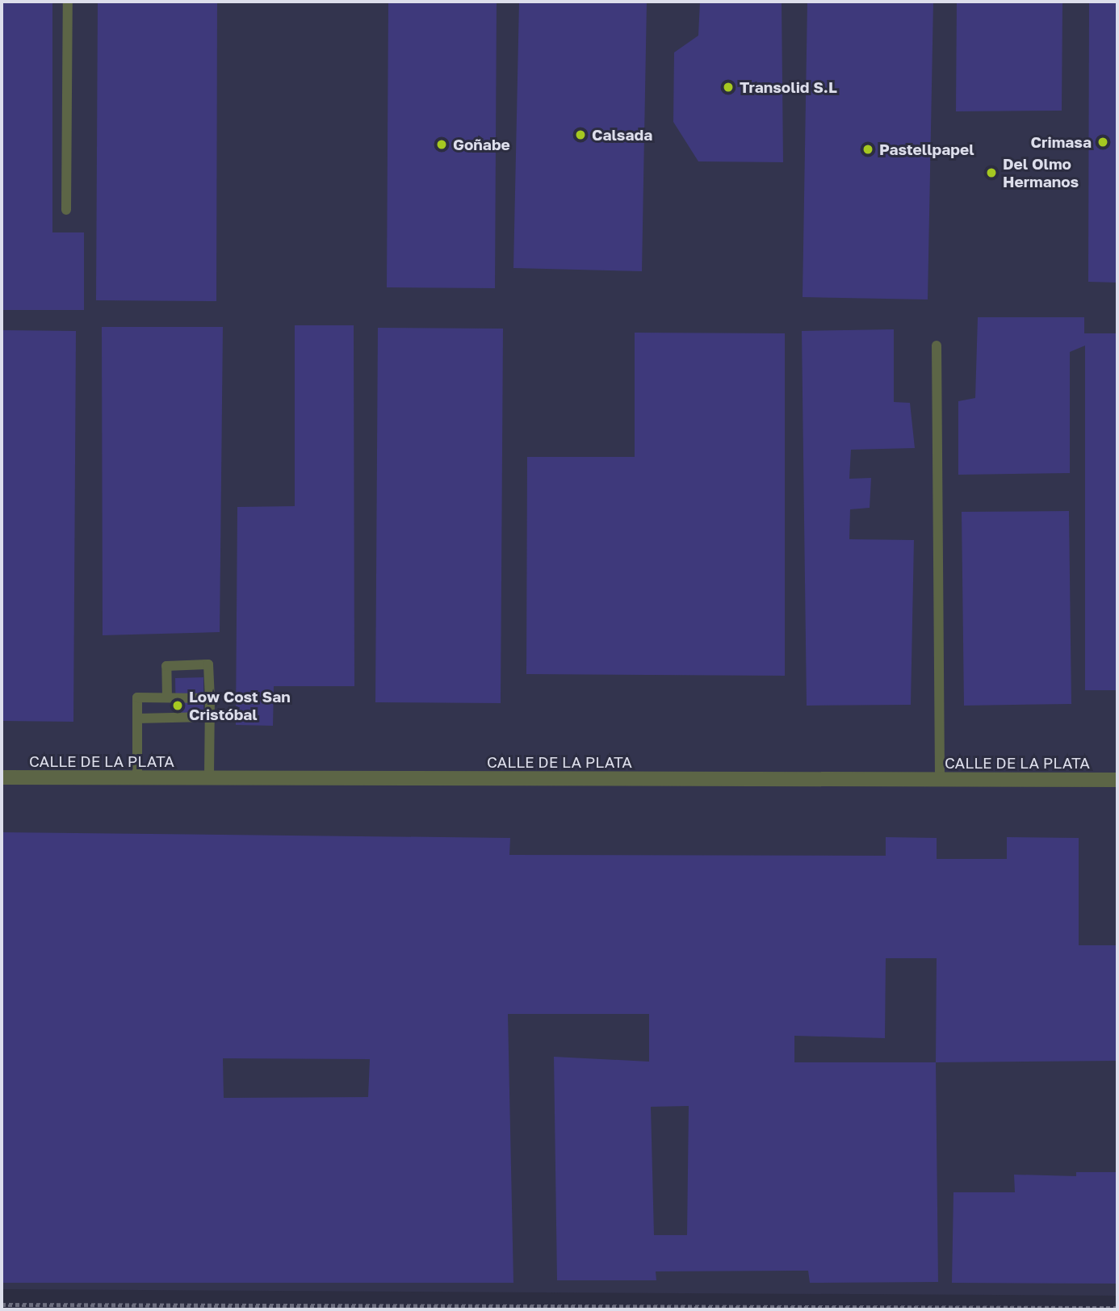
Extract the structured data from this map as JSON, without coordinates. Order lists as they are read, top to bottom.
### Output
{
  "streets": {
    "street": ["CALLE DE LA PLATA"]
  },
  "places": [
    "Transolid S.L",
    "Calsada",
    "Crimasa",
    "Goñabe",
    "Pastellpapel",
    "Del Olmo Hermanos",
    "Low Cost San Cristóbal"
  ]
}
